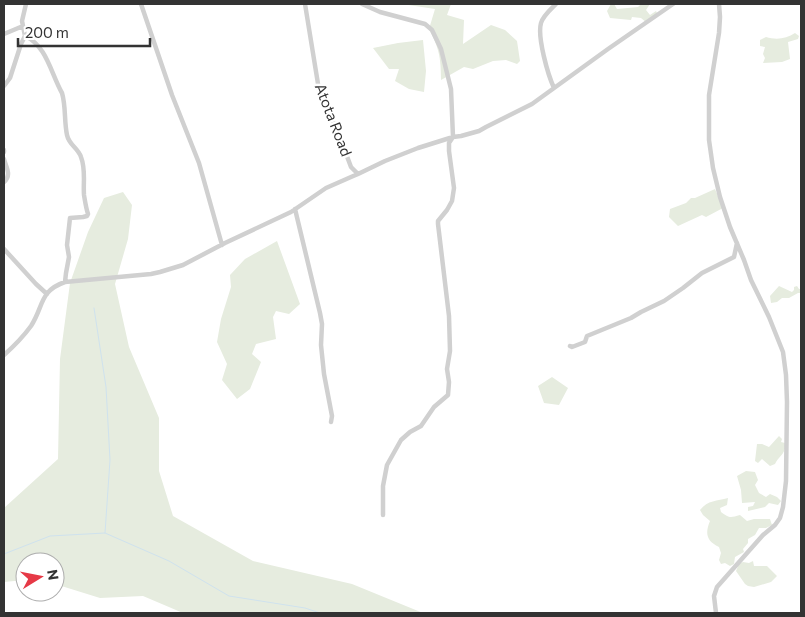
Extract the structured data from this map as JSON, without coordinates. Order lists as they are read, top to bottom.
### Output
{
  "streets": {
    "street": ["Atota Road"]
  },
  "scale_bar": "200 m",
  "north": "right"
}
